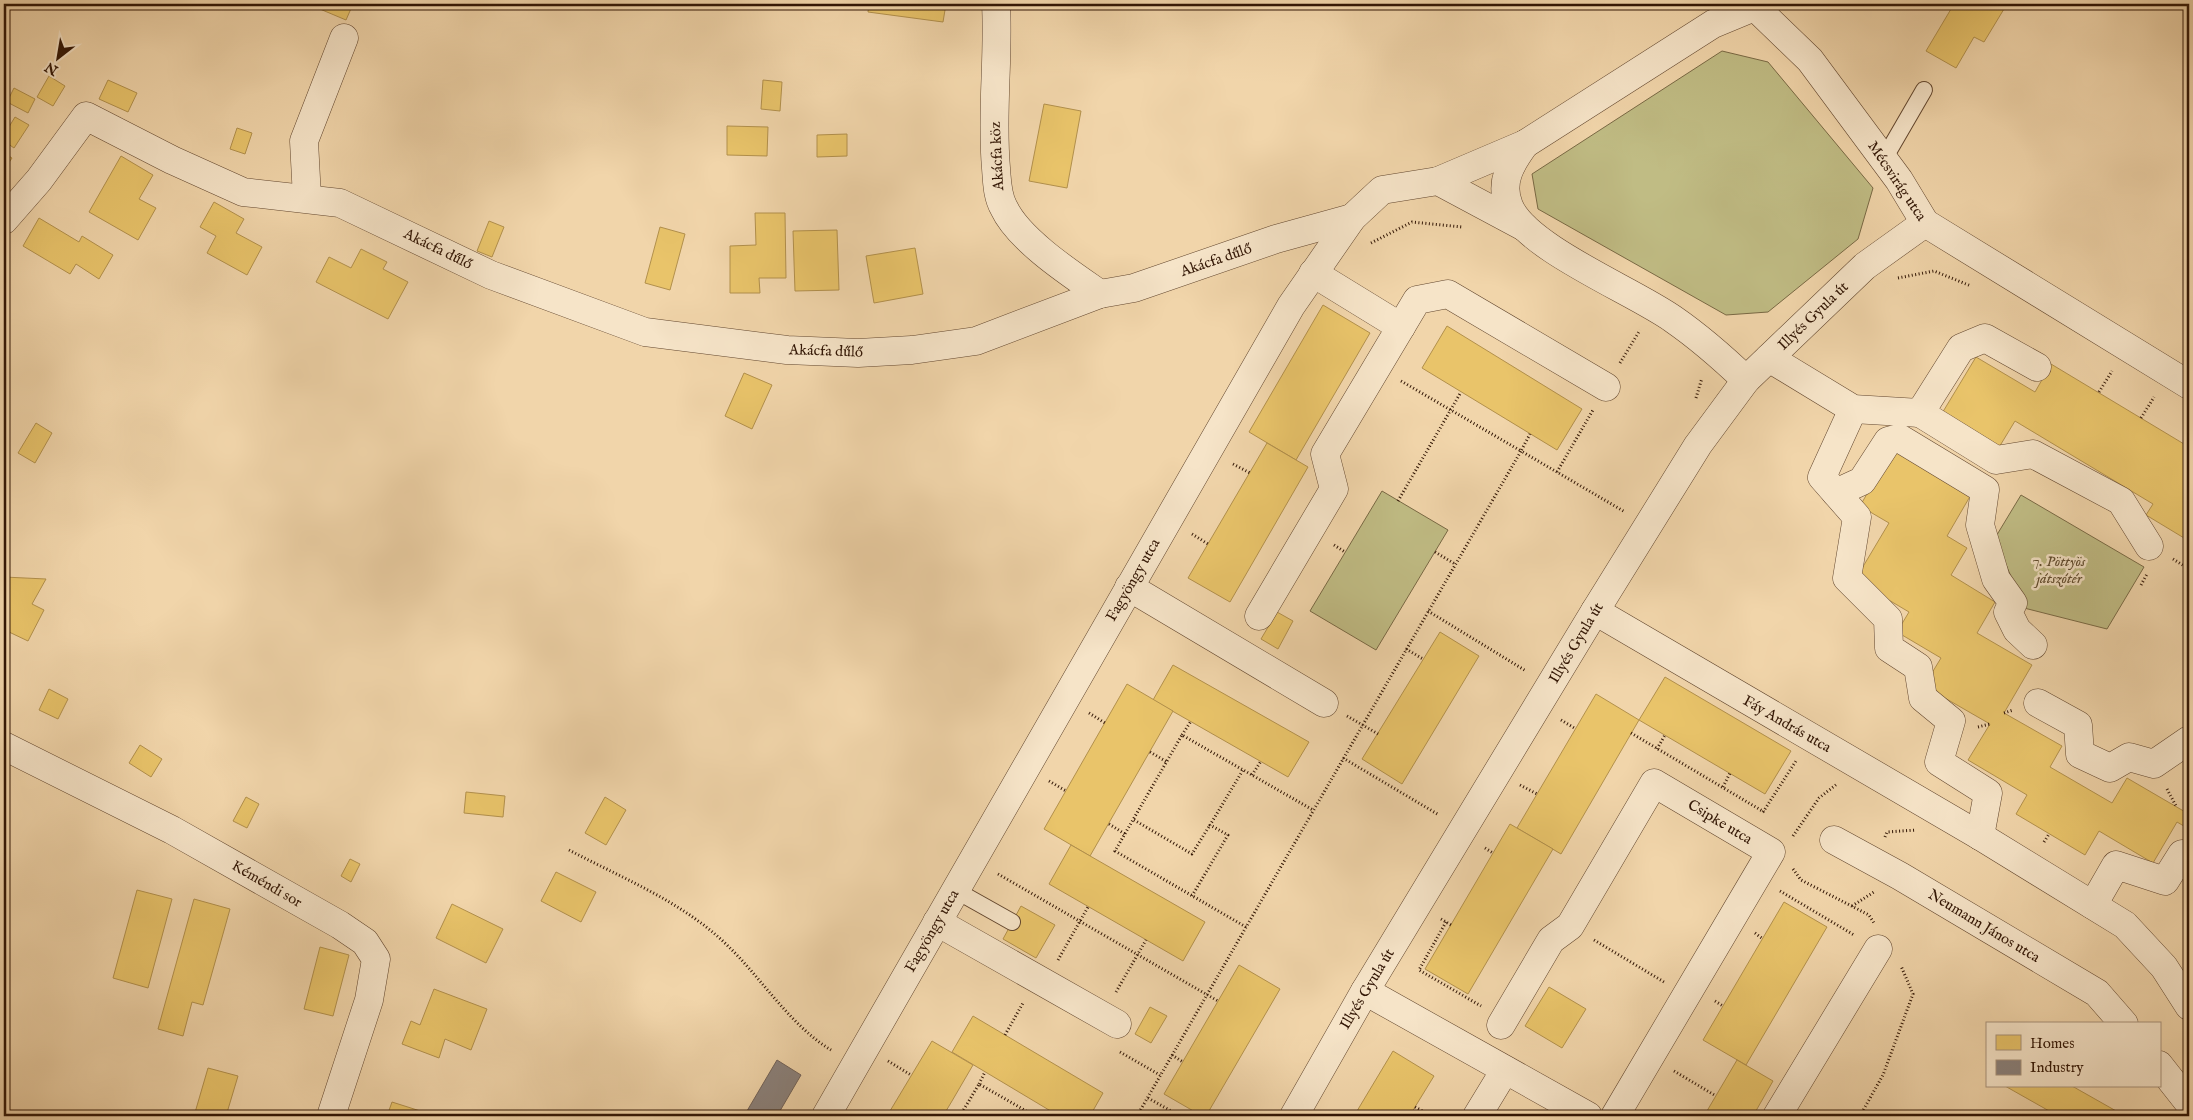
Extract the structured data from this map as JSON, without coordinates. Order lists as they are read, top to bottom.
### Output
{
  "streets": {
    "street": [
      "Akácfa köz",
      "Mécsvirág utca",
      "Akácfa dűlő",
      "Illyés Gyula út",
      "Fagyöngy utca",
      "Fáy András utca",
      "Csipke utca",
      "Kéméndi sor",
      "Neumann János utca"
    ]
  },
  "crossings": [
    ["Akácfa köz", "Akácfa dűlő"],
    ["Mécsvirág utca", "Illyés Gyula út"],
    ["Mécsvirág utca", "Fagyöngy utca"],
    ["Akácfa dűlő", "Fagyöngy utca"],
    ["Illyés Gyula út", "Fáy András utca"]
  ],
  "parks": ["7. Pöttyös játszótér"],
  "legend": ["Homes", "Industry"],
  "north": "bottom left"
}
